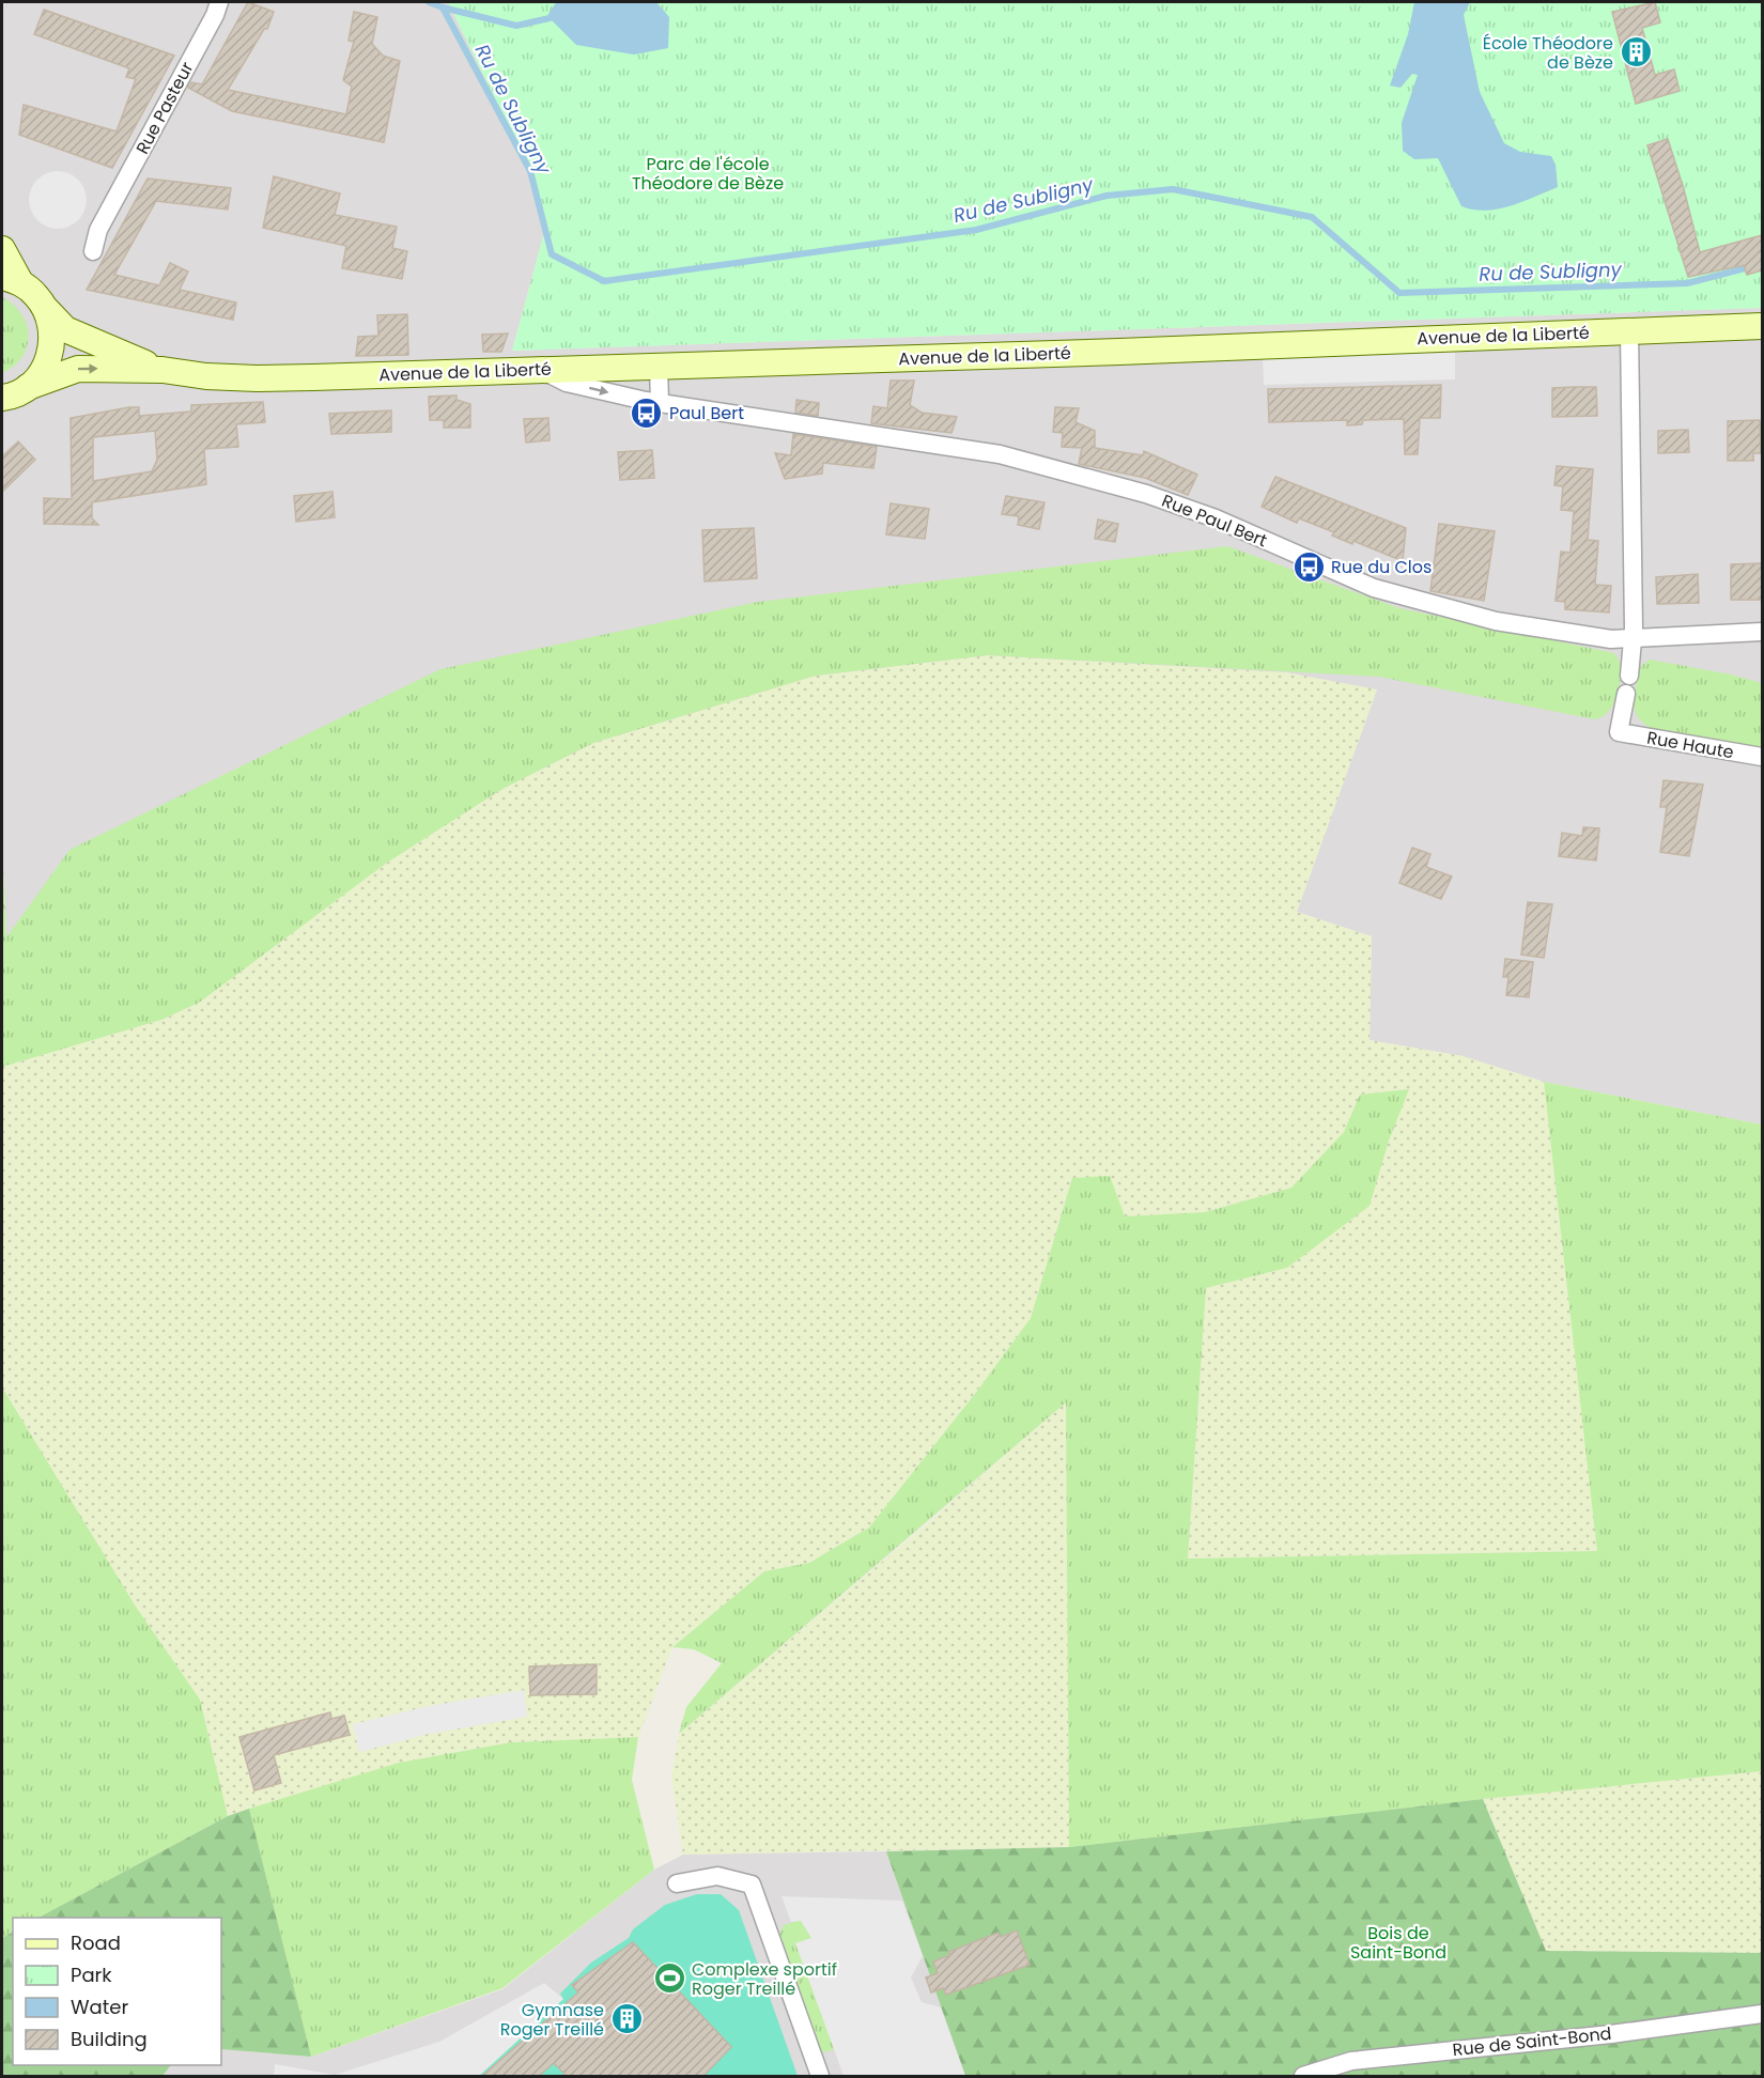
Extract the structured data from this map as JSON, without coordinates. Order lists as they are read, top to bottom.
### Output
{
  "streets": {
    "main road": ["Avenue de la Liberté"],
    "street": [
      "Rue Pasteur",
      "Rue Paul Bert",
      "Rue Haute",
      "Rue de Saint-Bond"
    ]
  },
  "crossings": [
    ["Avenue de la Liberté", "Rue Paul Bert"]
  ],
  "water": ["Ru de Subligny"],
  "parks": ["Parc de l'école Théodore de Bèze", "Bois de Saint-Bond"],
  "places": {
    "building": ["École Théodore de Bèze", "Gymnase Roger Treillé"],
    "bus stop": ["Paul Bert", "Rue du Clos"],
    "sports": ["Complexe sportif Roger Treillé"]
  },
  "legend": [
    "Road",
    "Park",
    "Water",
    "Building"
  ]
}
